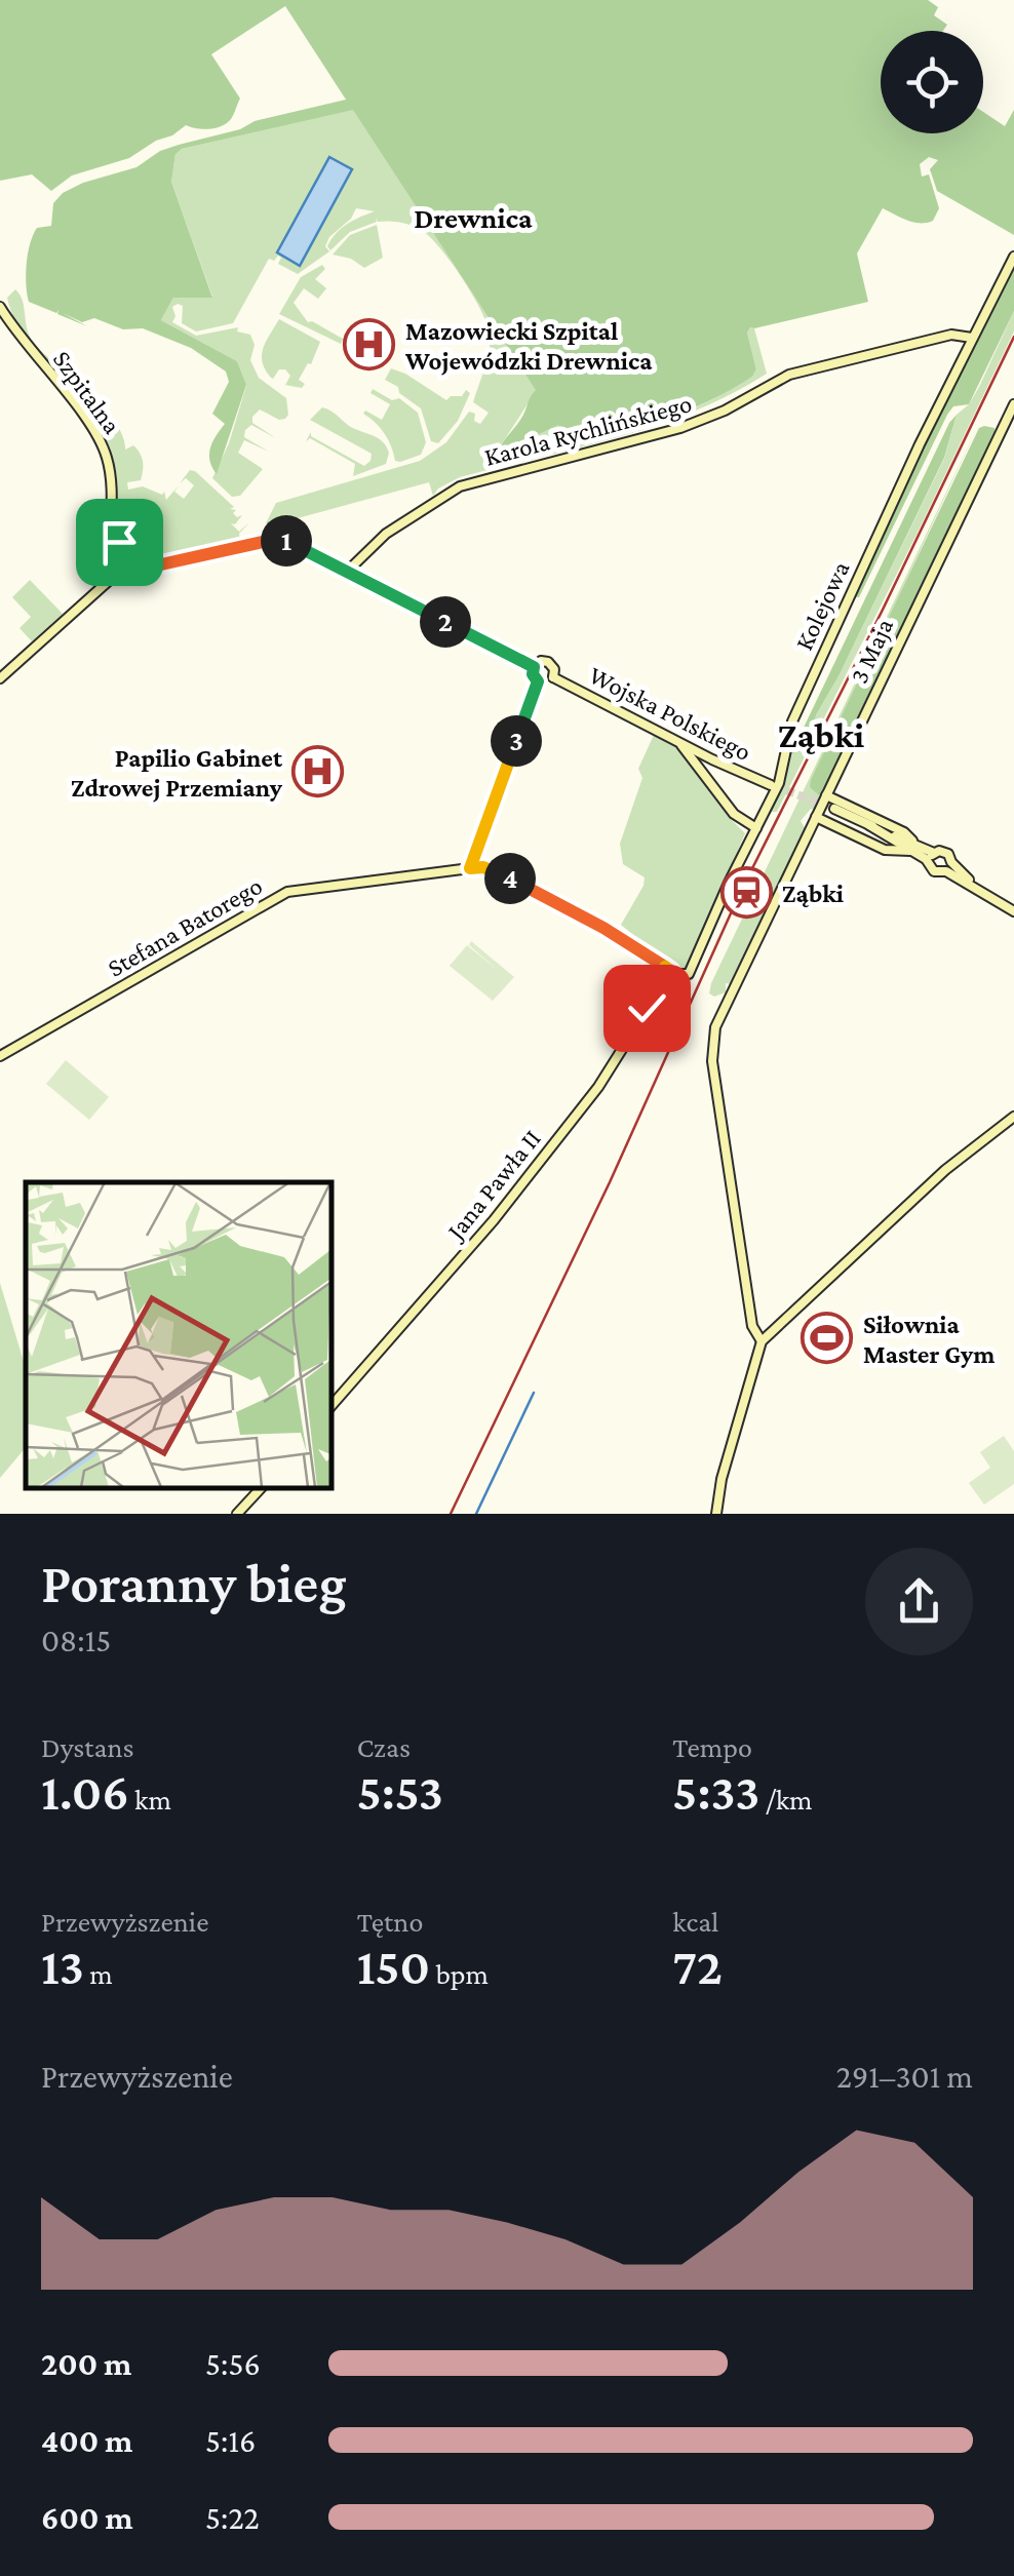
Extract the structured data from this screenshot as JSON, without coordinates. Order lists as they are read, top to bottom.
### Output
{
  "streets": {
    "street": [
      "Szpitalna",
      "Karola Rychlińskiego",
      "Kolejowa",
      "3 Maja",
      "Wojska Polskiego",
      "Stefana Batorego",
      "Jana Pawła II"
    ]
  },
  "crossings": [
    ["Karola Rychlińskiego", "Kolejowa"],
    ["Kolejowa", "Stefana Batorego"],
    ["Stefana Batorego", "Jana Pawła II"]
  ],
  "districts": ["Drewnica", "Ząbki"],
  "places": {
    "hospital": ["Mazowiecki Szpital Wojewódzki Drewnica", "Papilio Gabinet Zdrowej Przemiany"],
    "station": ["Ząbki"],
    "sports": ["Siłownia Master Gym"]
  },
  "page": {
    "pins": [
      "1",
      "2",
      "3",
      "4"
    ],
    "heading": ["Poranny bieg", "08:15"],
    "stats": [
      ["Dystans", "1.06 km"],
      ["Czas", "5:53"],
      ["Tempo", "5:33 /km"],
      ["Przewyższenie", "13 m"],
      ["Tętno", "150 bpm"],
      ["kcal", "72"]
    ],
    "chart": ["Przewyższenie", "291–301 m"],
    "list": [
      {
        "name": "200 m",
        "note": "5:56"
      },
      {
        "name": "400 m",
        "note": "5:16"
      },
      {
        "name": "600 m",
        "note": "5:22"
      }
    ]
  }
}
